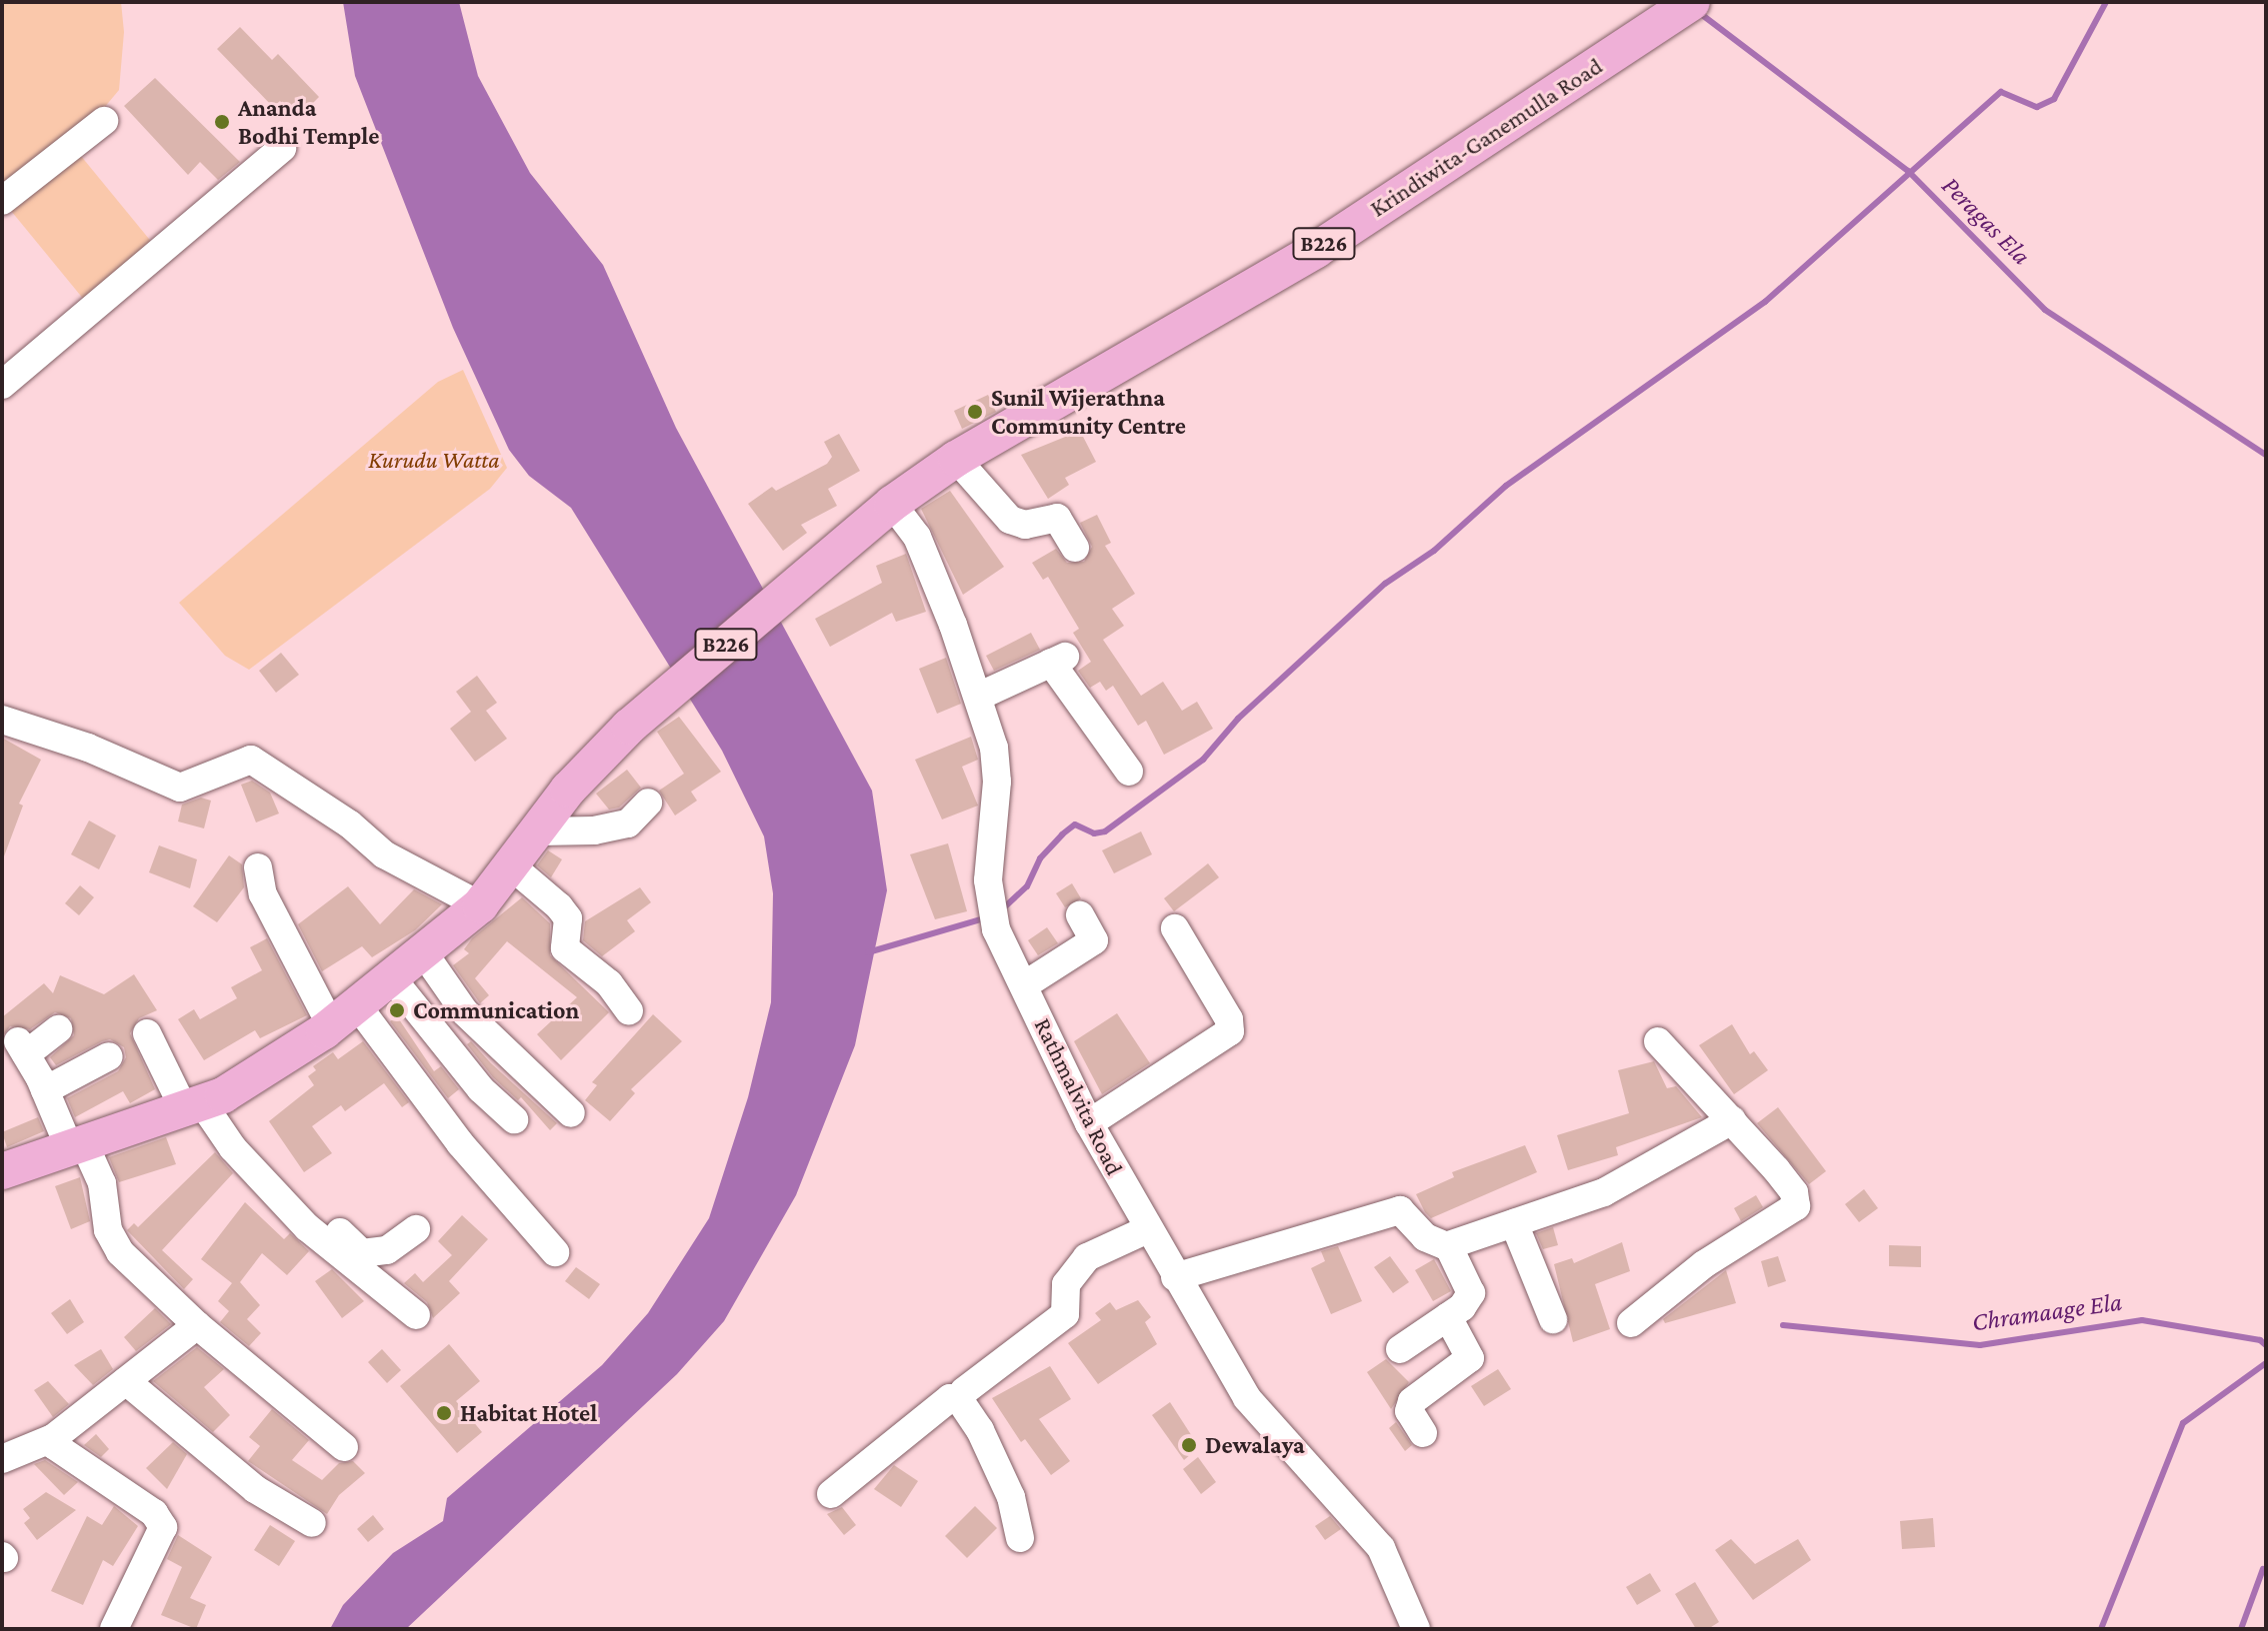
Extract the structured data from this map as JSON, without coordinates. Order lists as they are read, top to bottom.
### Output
{
  "streets": {
    "main road": ["Krindiwita-Ganemulla Road", "B226"],
    "street": ["Rathmalvita Road"]
  },
  "crossings": [
    ["Krindiwita-Ganemulla Road", "Rathmalvita Road"]
  ],
  "water": ["Peragas Ela", "Chramaage Ela"],
  "parks": ["Kurudu Watta"],
  "places": [
    "Ananda Bodhi Temple",
    "Sunil Wijerathna Community Centre",
    "Communication",
    "Habitat Hotel",
    "Dewalaya"
  ]
}
